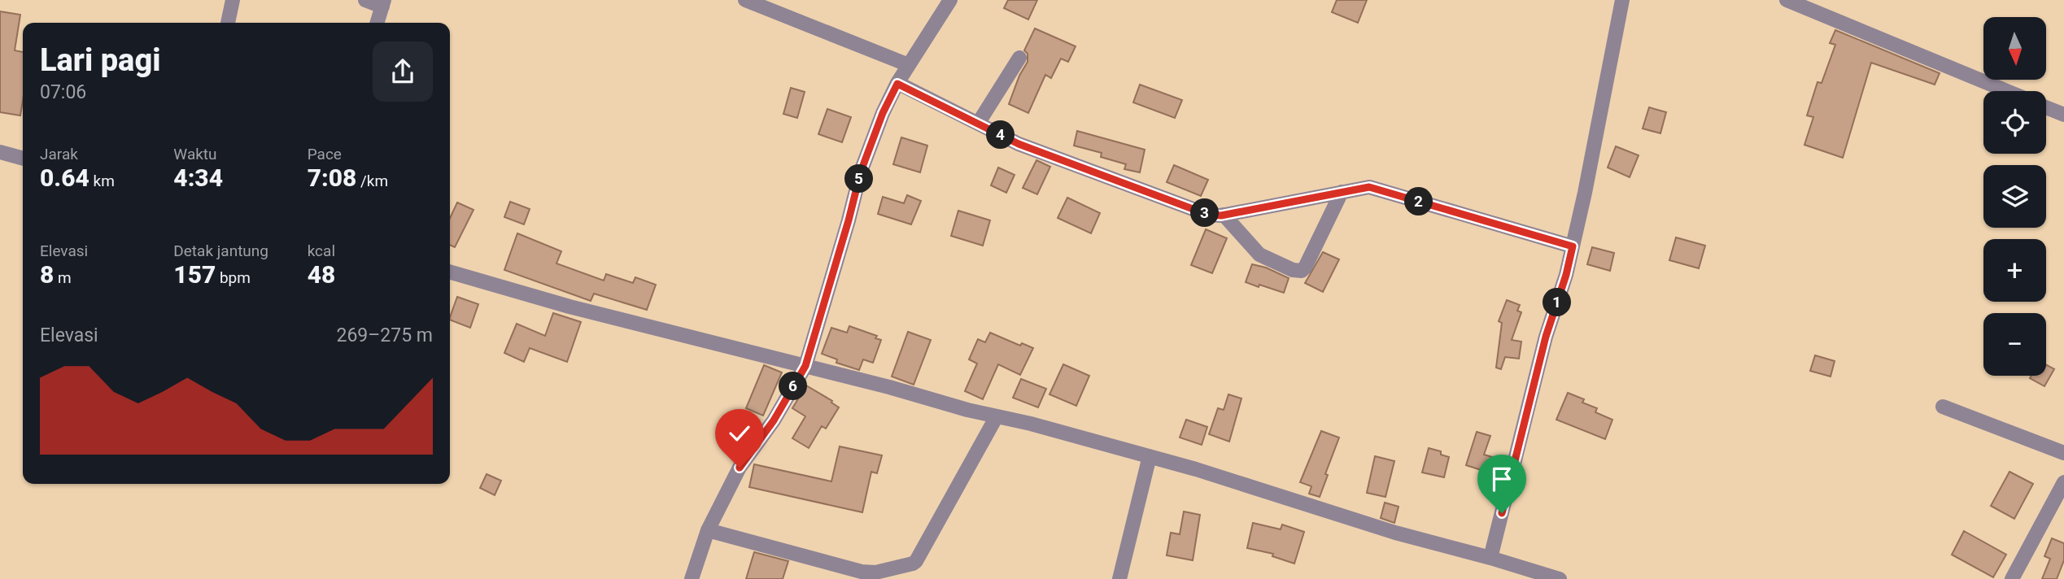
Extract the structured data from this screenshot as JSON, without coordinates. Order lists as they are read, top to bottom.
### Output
{
  "north": "bottom",
  "page": {
    "map_buttons": ["+", "−"],
    "heading": ["Lari pagi", "07:06"],
    "stats": [
      ["Jarak", "0.64 km"],
      ["Waktu", "4:34"],
      ["Pace", "7:08 /km"],
      ["Elevasi", "8 m"],
      ["Detak jantung", "157 bpm"],
      ["kcal", "48"]
    ],
    "pins": [
      "4",
      "5",
      "2",
      "3",
      "1",
      "6"
    ],
    "chart": ["Elevasi", "269–275 m"]
  }
}
